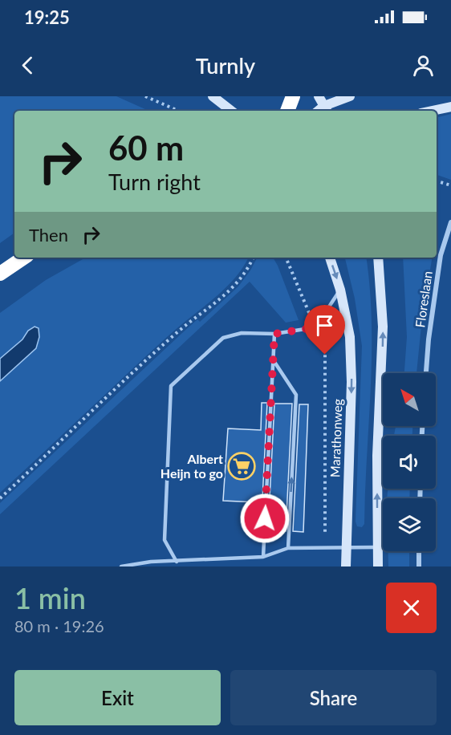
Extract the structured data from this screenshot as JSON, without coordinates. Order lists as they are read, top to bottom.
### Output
{
  "streets": {
    "main road": ["Marathonweg"],
    "street": ["Floreslaan"]
  },
  "places": {
    "supermarket": ["Albert Heijn to go"]
  },
  "north": "top left",
  "page": {
    "status": "19:25",
    "header": "Turnly",
    "turn": ["60 m", "Turn right"],
    "then": "Then",
    "heading": ["1 min", "80 m · 19:26"],
    "buttons": ["Exit", "Share"]
  }
}
